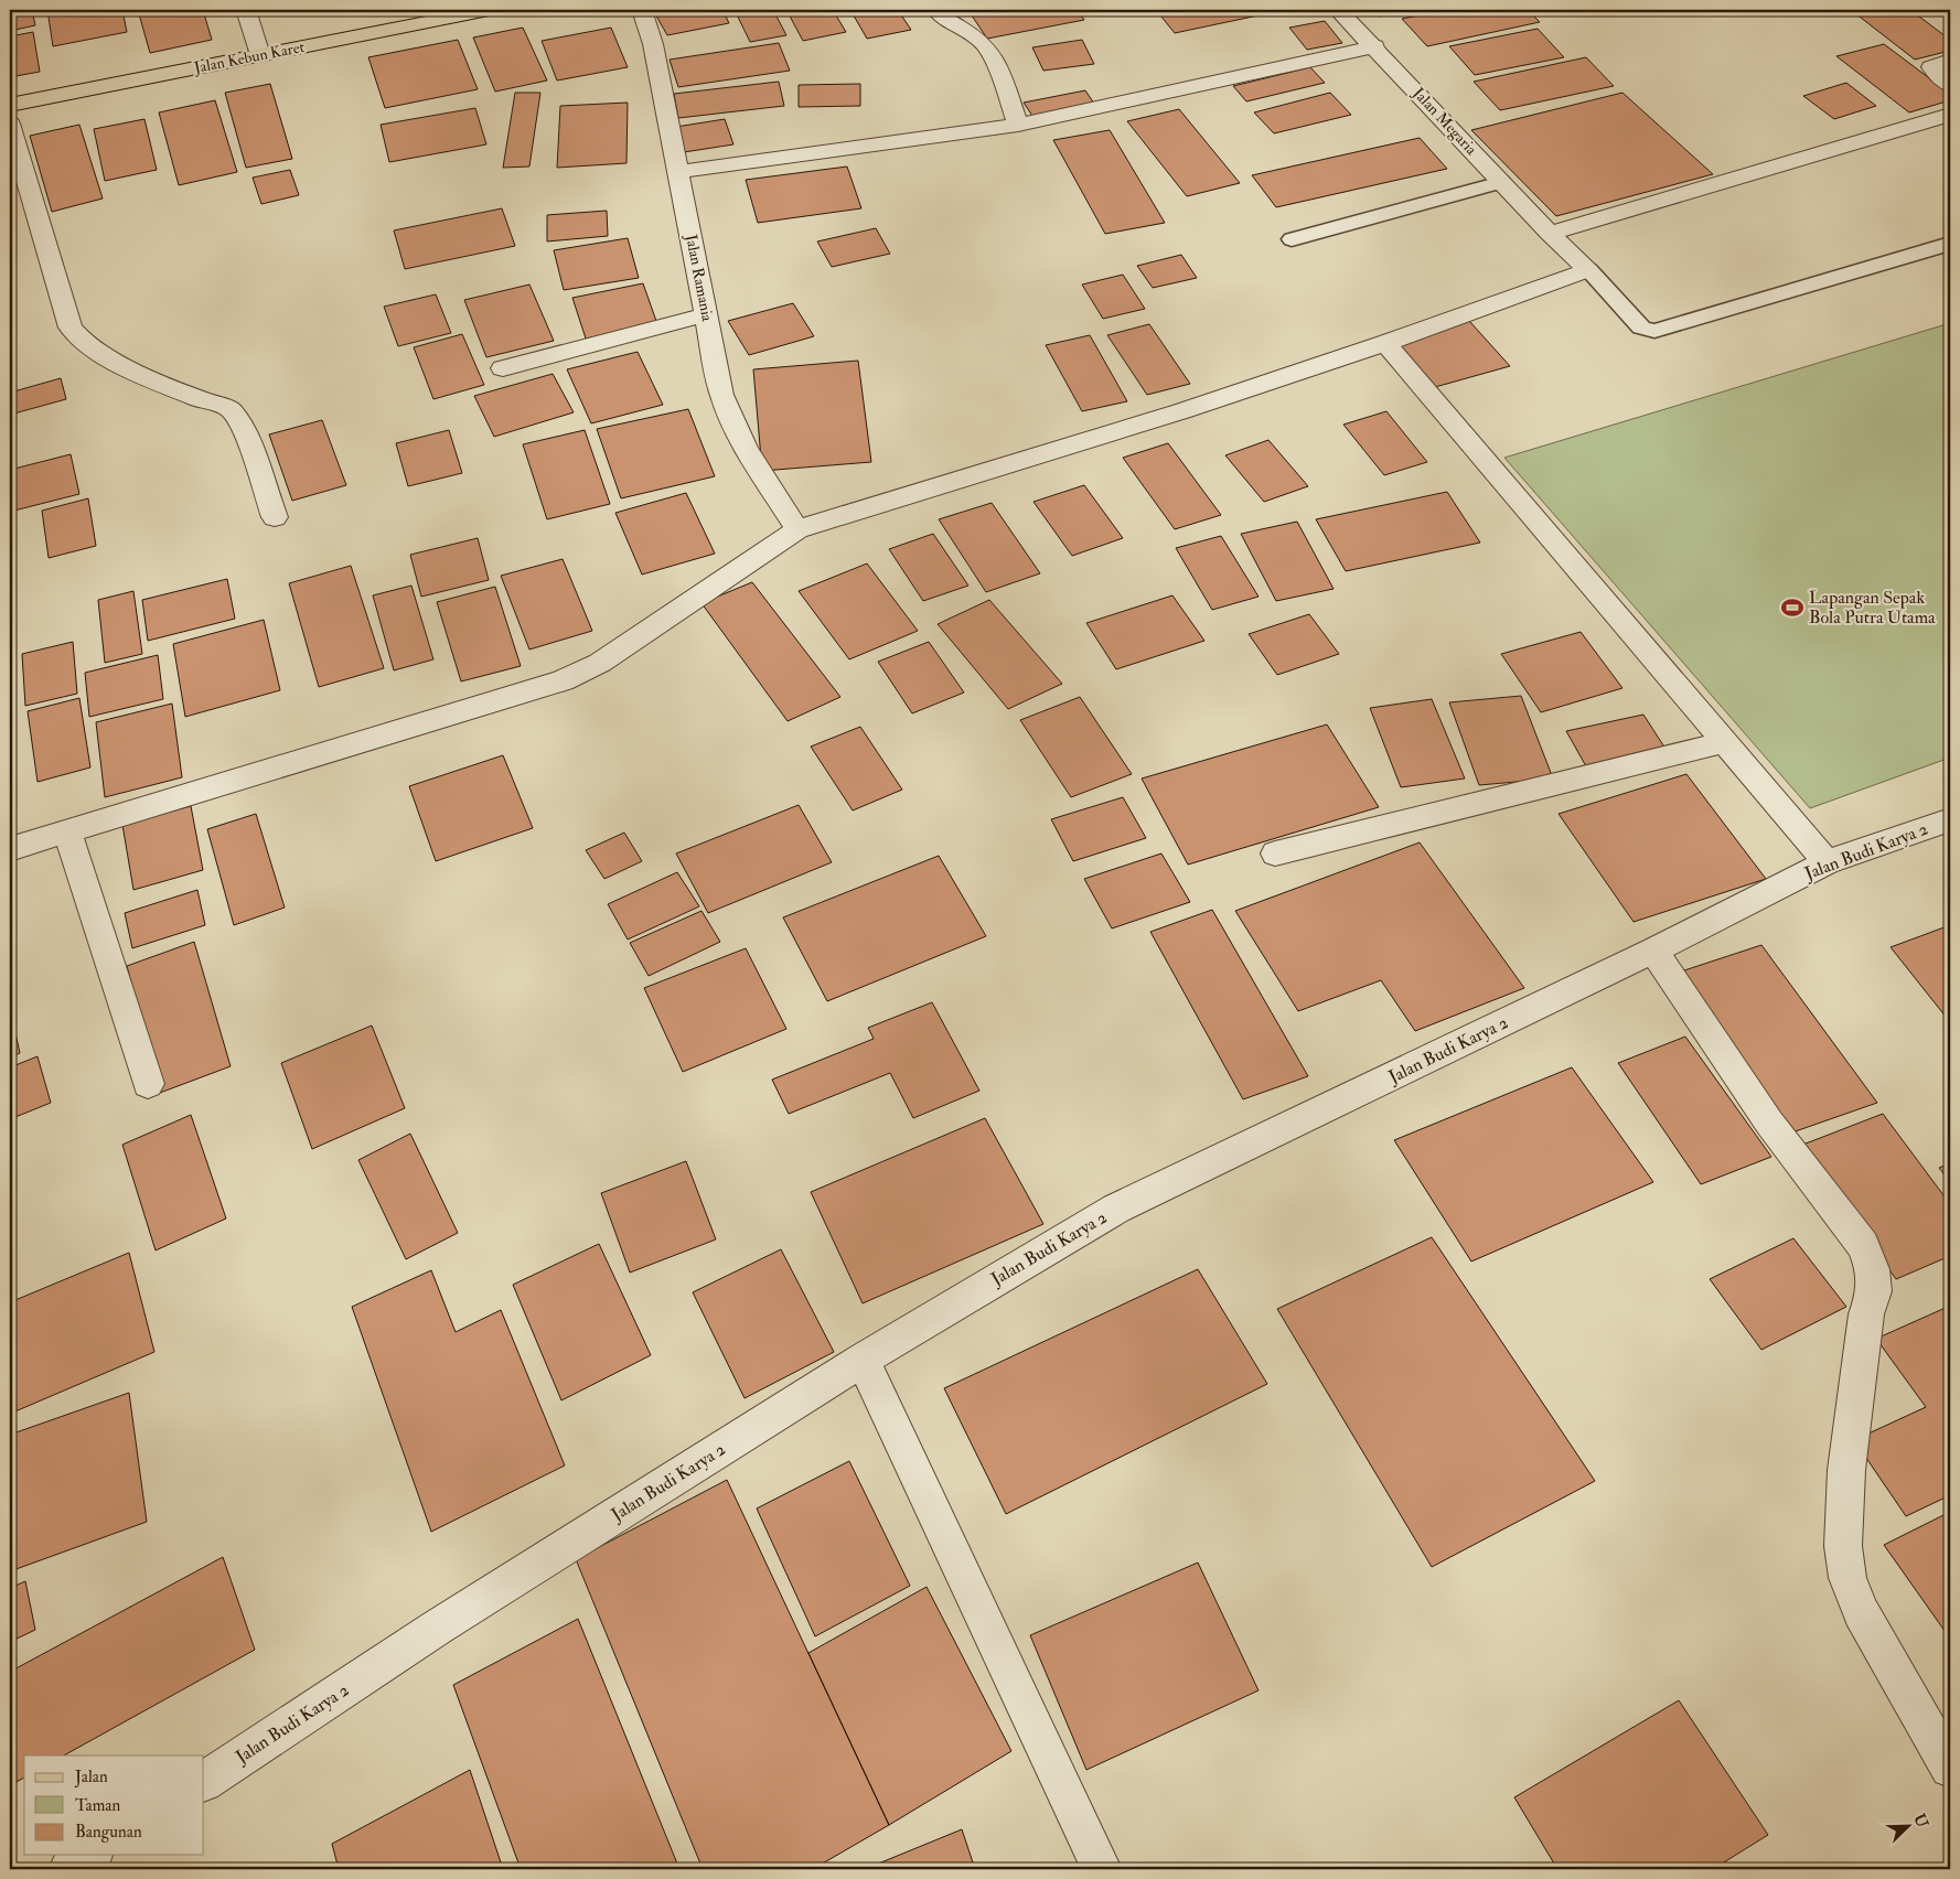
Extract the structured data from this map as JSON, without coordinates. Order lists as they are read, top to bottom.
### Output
{
  "streets": {
    "main road": ["Jalan Kebun Karet"],
    "street": ["Jalan Megaria", "Jalan Ramania", "Jalan Budi Karya 2"]
  },
  "places": {
    "sports": ["Lapangan Sepak Bola Putra Utama"]
  },
  "legend": ["Jalan", "Taman", "Bangunan"],
  "north": "top right"
}
